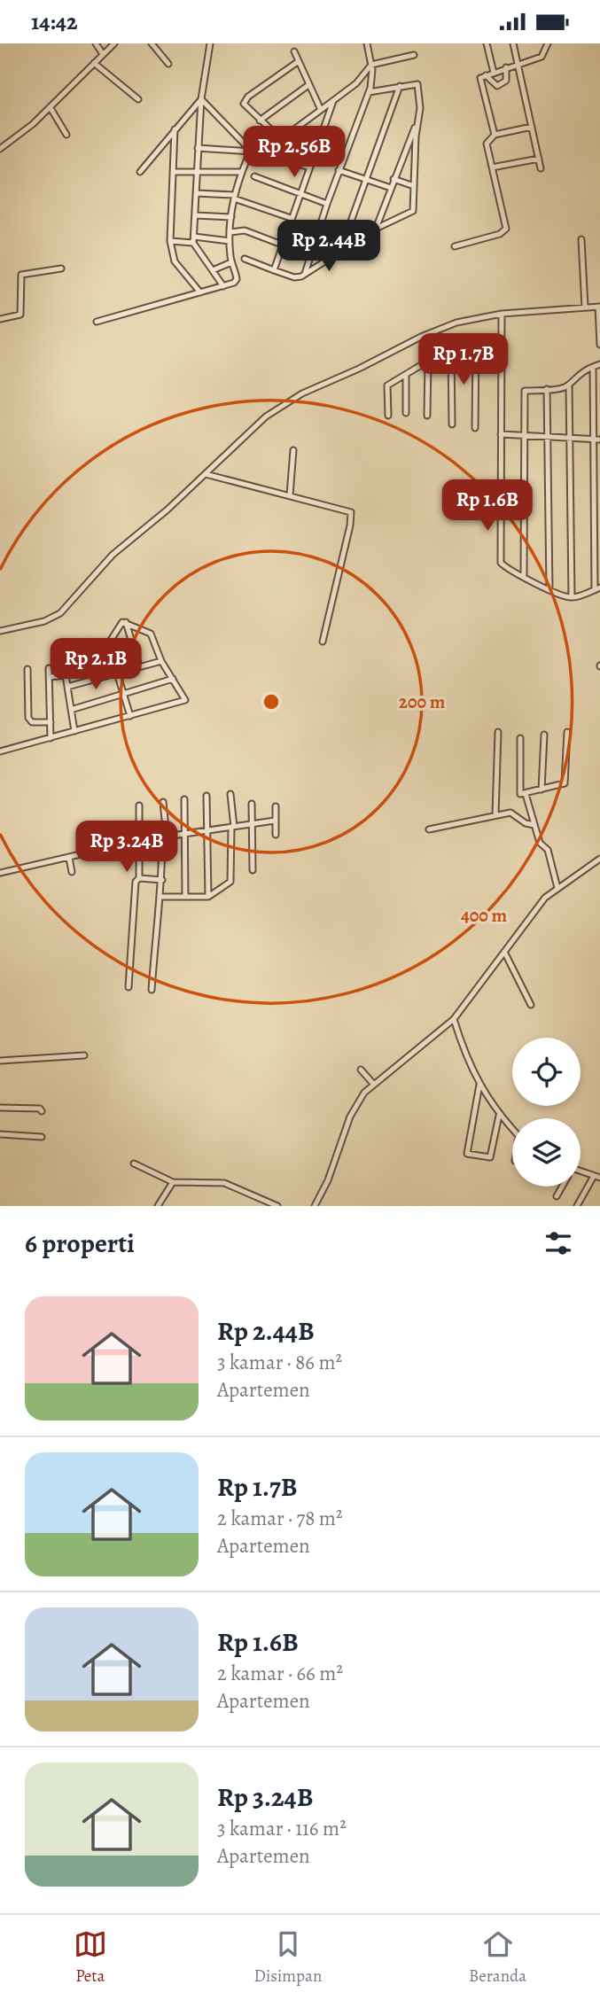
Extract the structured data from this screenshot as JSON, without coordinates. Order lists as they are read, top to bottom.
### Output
{
  "page": {
    "status": "14:42",
    "price": [
      "Rp 2.56B",
      "Rp 2.44B",
      "Rp 1.7B",
      "Rp 1.6B",
      "Rp 2.1B",
      "Rp 3.24B"
    ],
    "heading": "6 properti",
    "list": [
      {
        "name": "Rp 2.44B",
        "note": "3 kamar · 86 m² · Apartemen"
      },
      {
        "name": "Rp 1.7B",
        "note": "2 kamar · 78 m² · Apartemen"
      },
      {
        "name": "Rp 1.6B",
        "note": "2 kamar · 66 m² · Apartemen"
      },
      {
        "name": "Rp 3.24B",
        "note": "3 kamar · 116 m² · Apartemen"
      }
    ],
    "tabs": ["Peta", "Disimpan", "Beranda"]
  },
  "rings": ["200 m", "400 m"]
}
